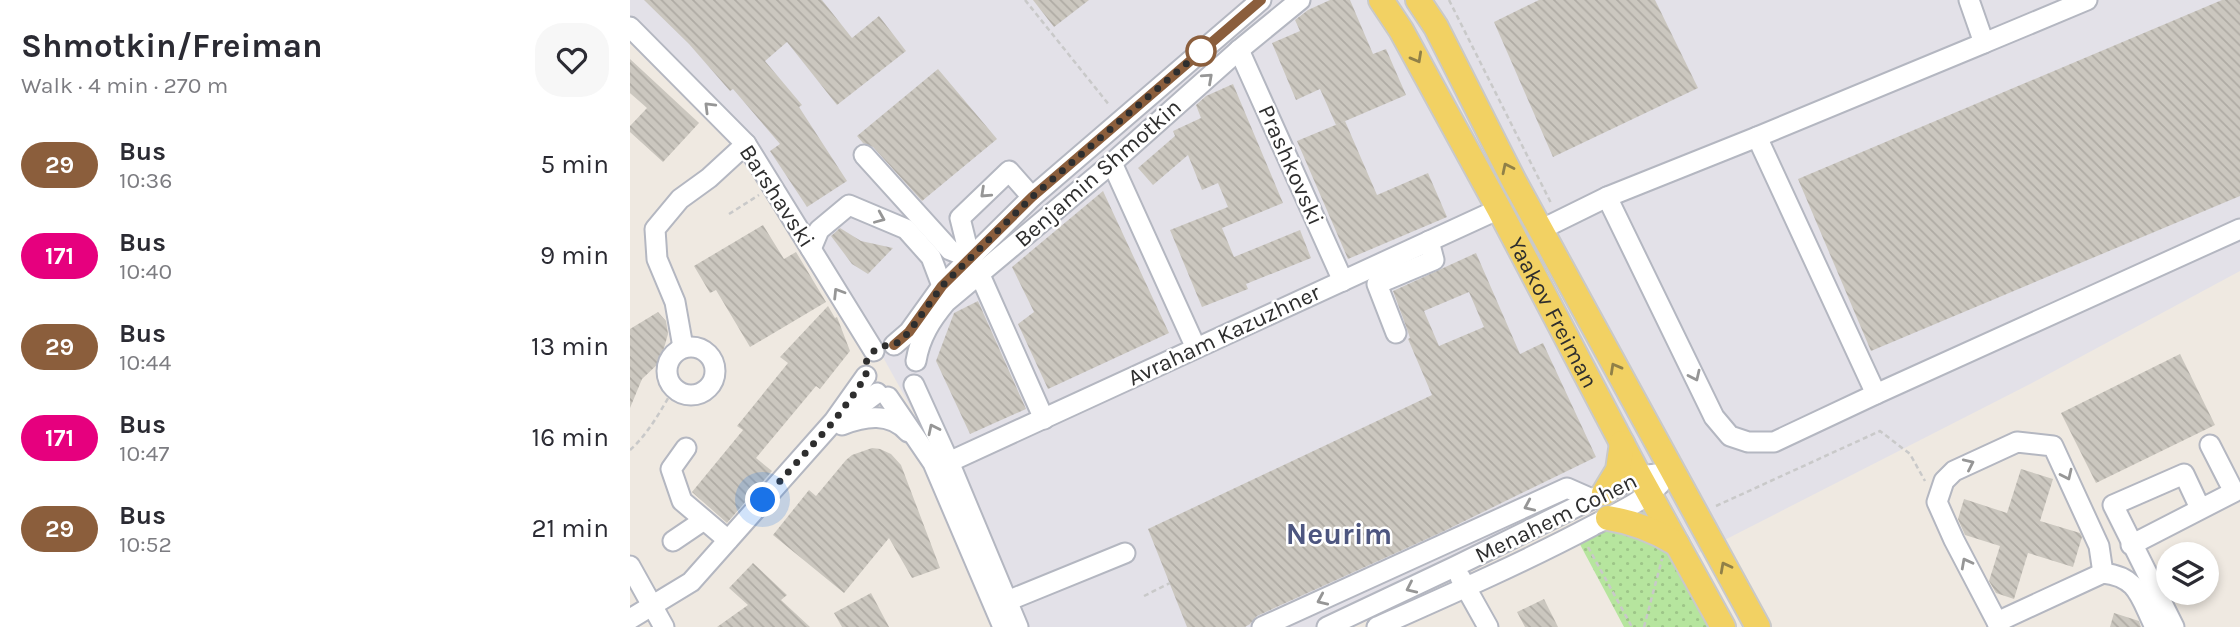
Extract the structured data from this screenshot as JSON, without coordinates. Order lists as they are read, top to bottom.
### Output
{
  "streets": {
    "main road": ["Yaakov Freiman"],
    "street": [
      "Prashkovski",
      "Benjamin Shmotkin",
      "Barshavski",
      "Avraham Kazuzhner",
      "Menahem Cohen"
    ]
  },
  "crossings": [
    ["Prashkovski", "Benjamin Shmotkin"],
    ["Prashkovski", "Avraham Kazuzhner"],
    ["Benjamin Shmotkin", "Barshavski"],
    ["Yaakov Freiman", "Avraham Kazuzhner"],
    ["Yaakov Freiman", "Menahem Cohen"]
  ],
  "districts": ["Neurim"],
  "lines": ["bus line 29"],
  "page": {
    "heading": ["Shmotkin/Freiman", "Walk · 4 min · 270 m"],
    "list": [
      {
        "mark": "29",
        "name": "Bus",
        "note": "10:36",
        "value": "5 min"
      },
      {
        "mark": "171",
        "name": "Bus",
        "note": "10:40",
        "value": "9 min"
      },
      {
        "mark": "29",
        "name": "Bus",
        "note": "10:44",
        "value": "13 min"
      },
      {
        "mark": "171",
        "name": "Bus",
        "note": "10:47",
        "value": "16 min"
      },
      {
        "mark": "29",
        "name": "Bus",
        "note": "10:52",
        "value": "21 min"
      }
    ]
  }
}
